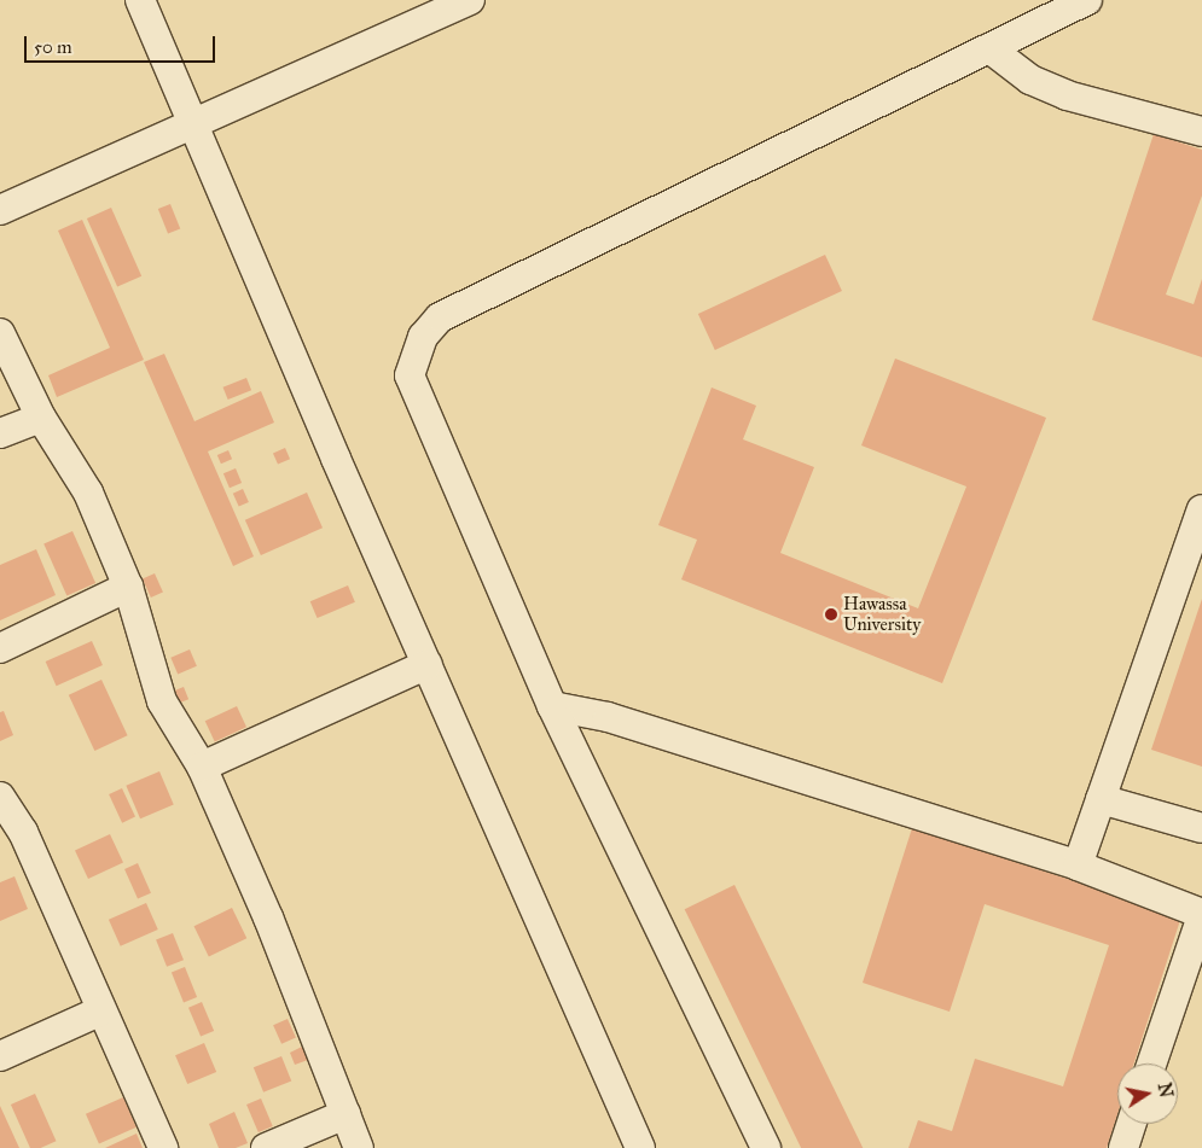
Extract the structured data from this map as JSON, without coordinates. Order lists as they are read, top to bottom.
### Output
{
  "places": ["Hawassa University"],
  "scale_bar": "50 m",
  "north": "right"
}
